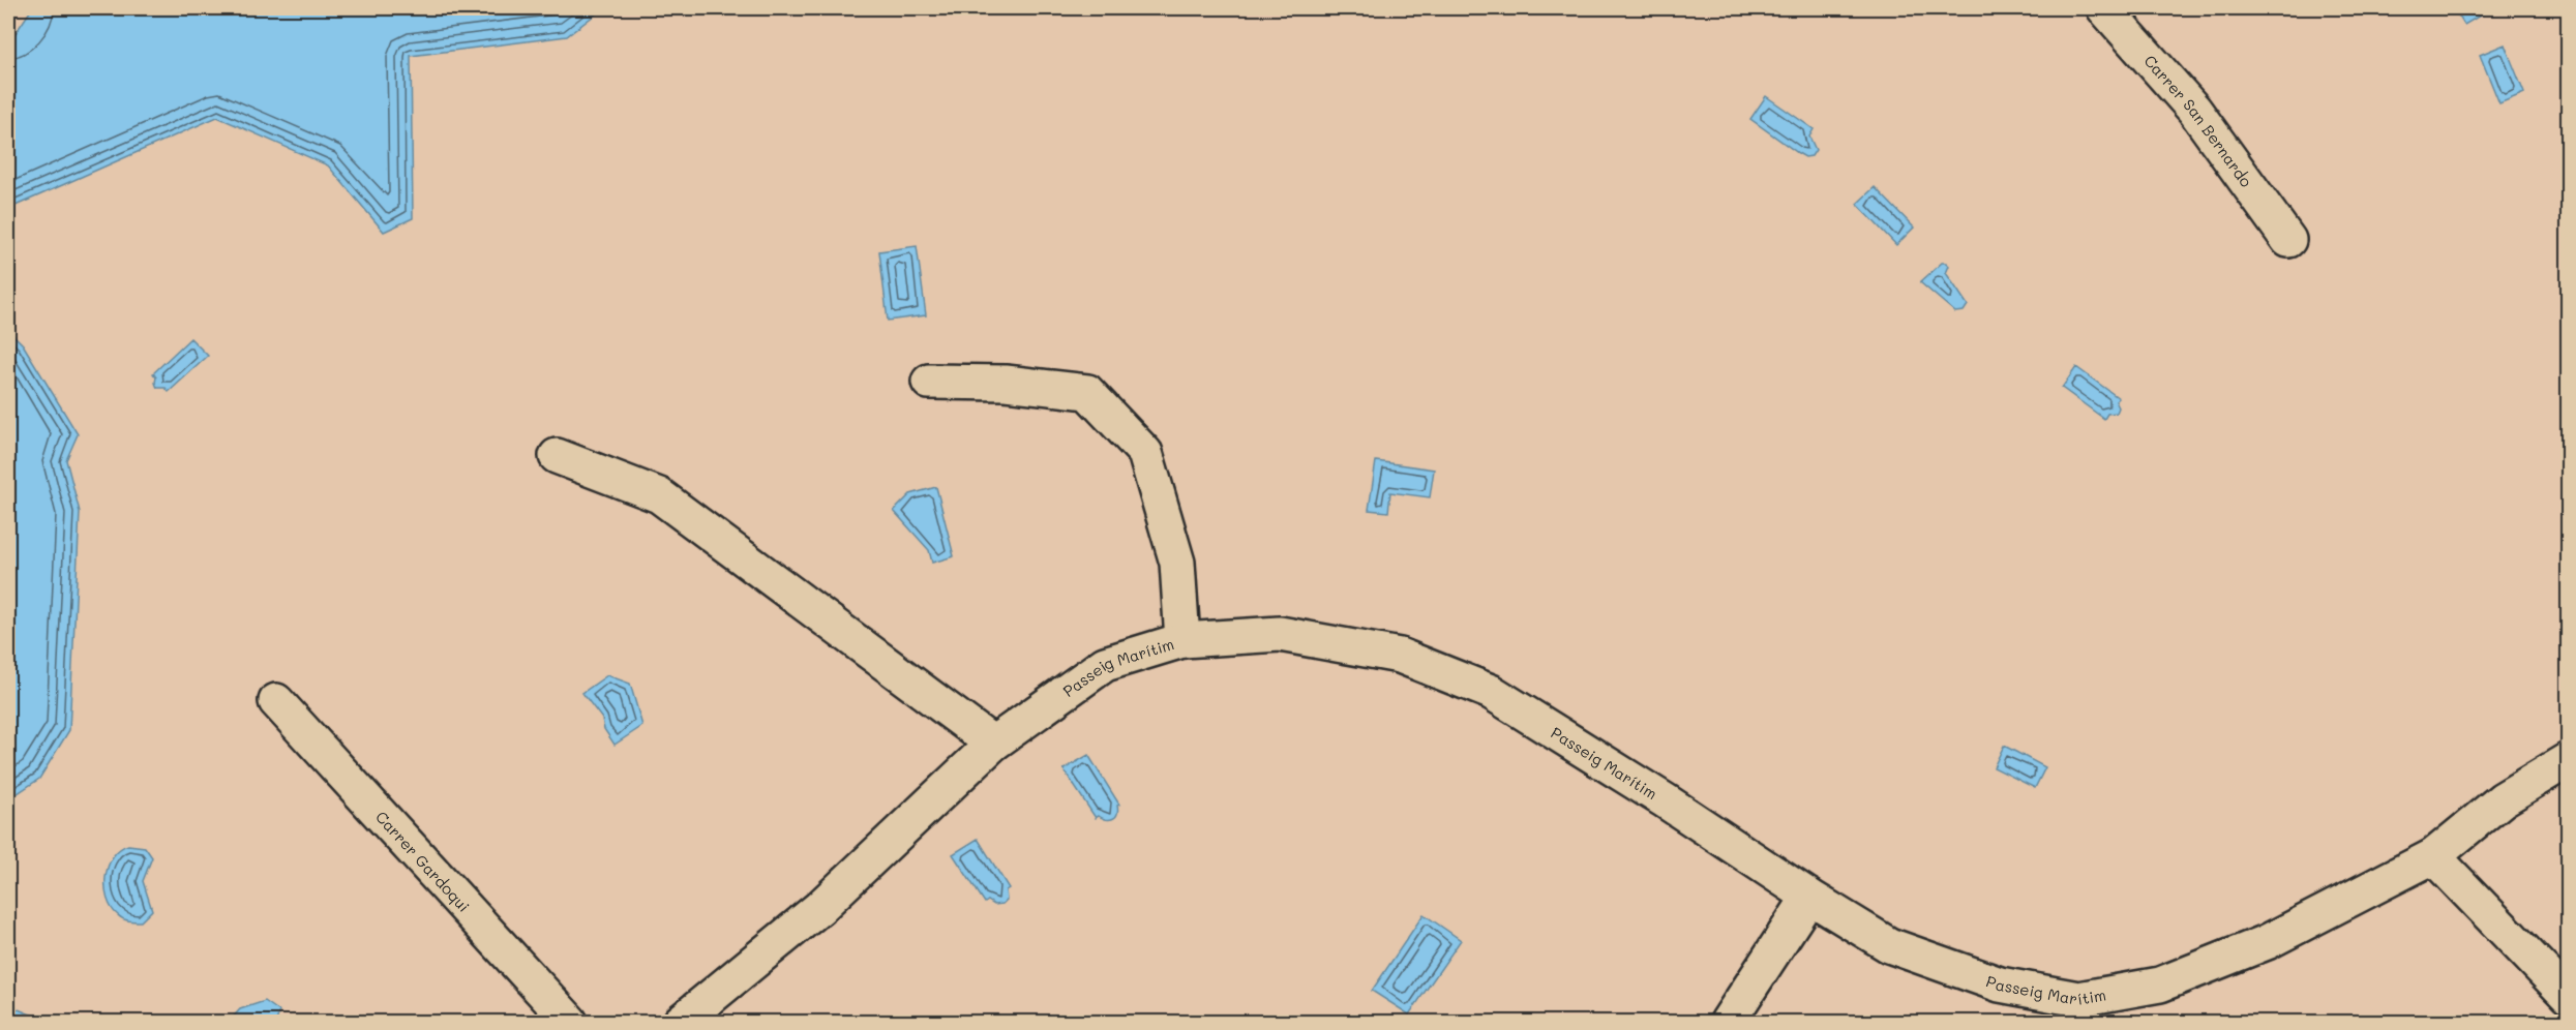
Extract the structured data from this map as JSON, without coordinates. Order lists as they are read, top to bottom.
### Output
{
  "streets": {
    "street": ["Carrer San Bernardo", "Passeig Marítim", "Carrer Gardoqui"]
  }
}
